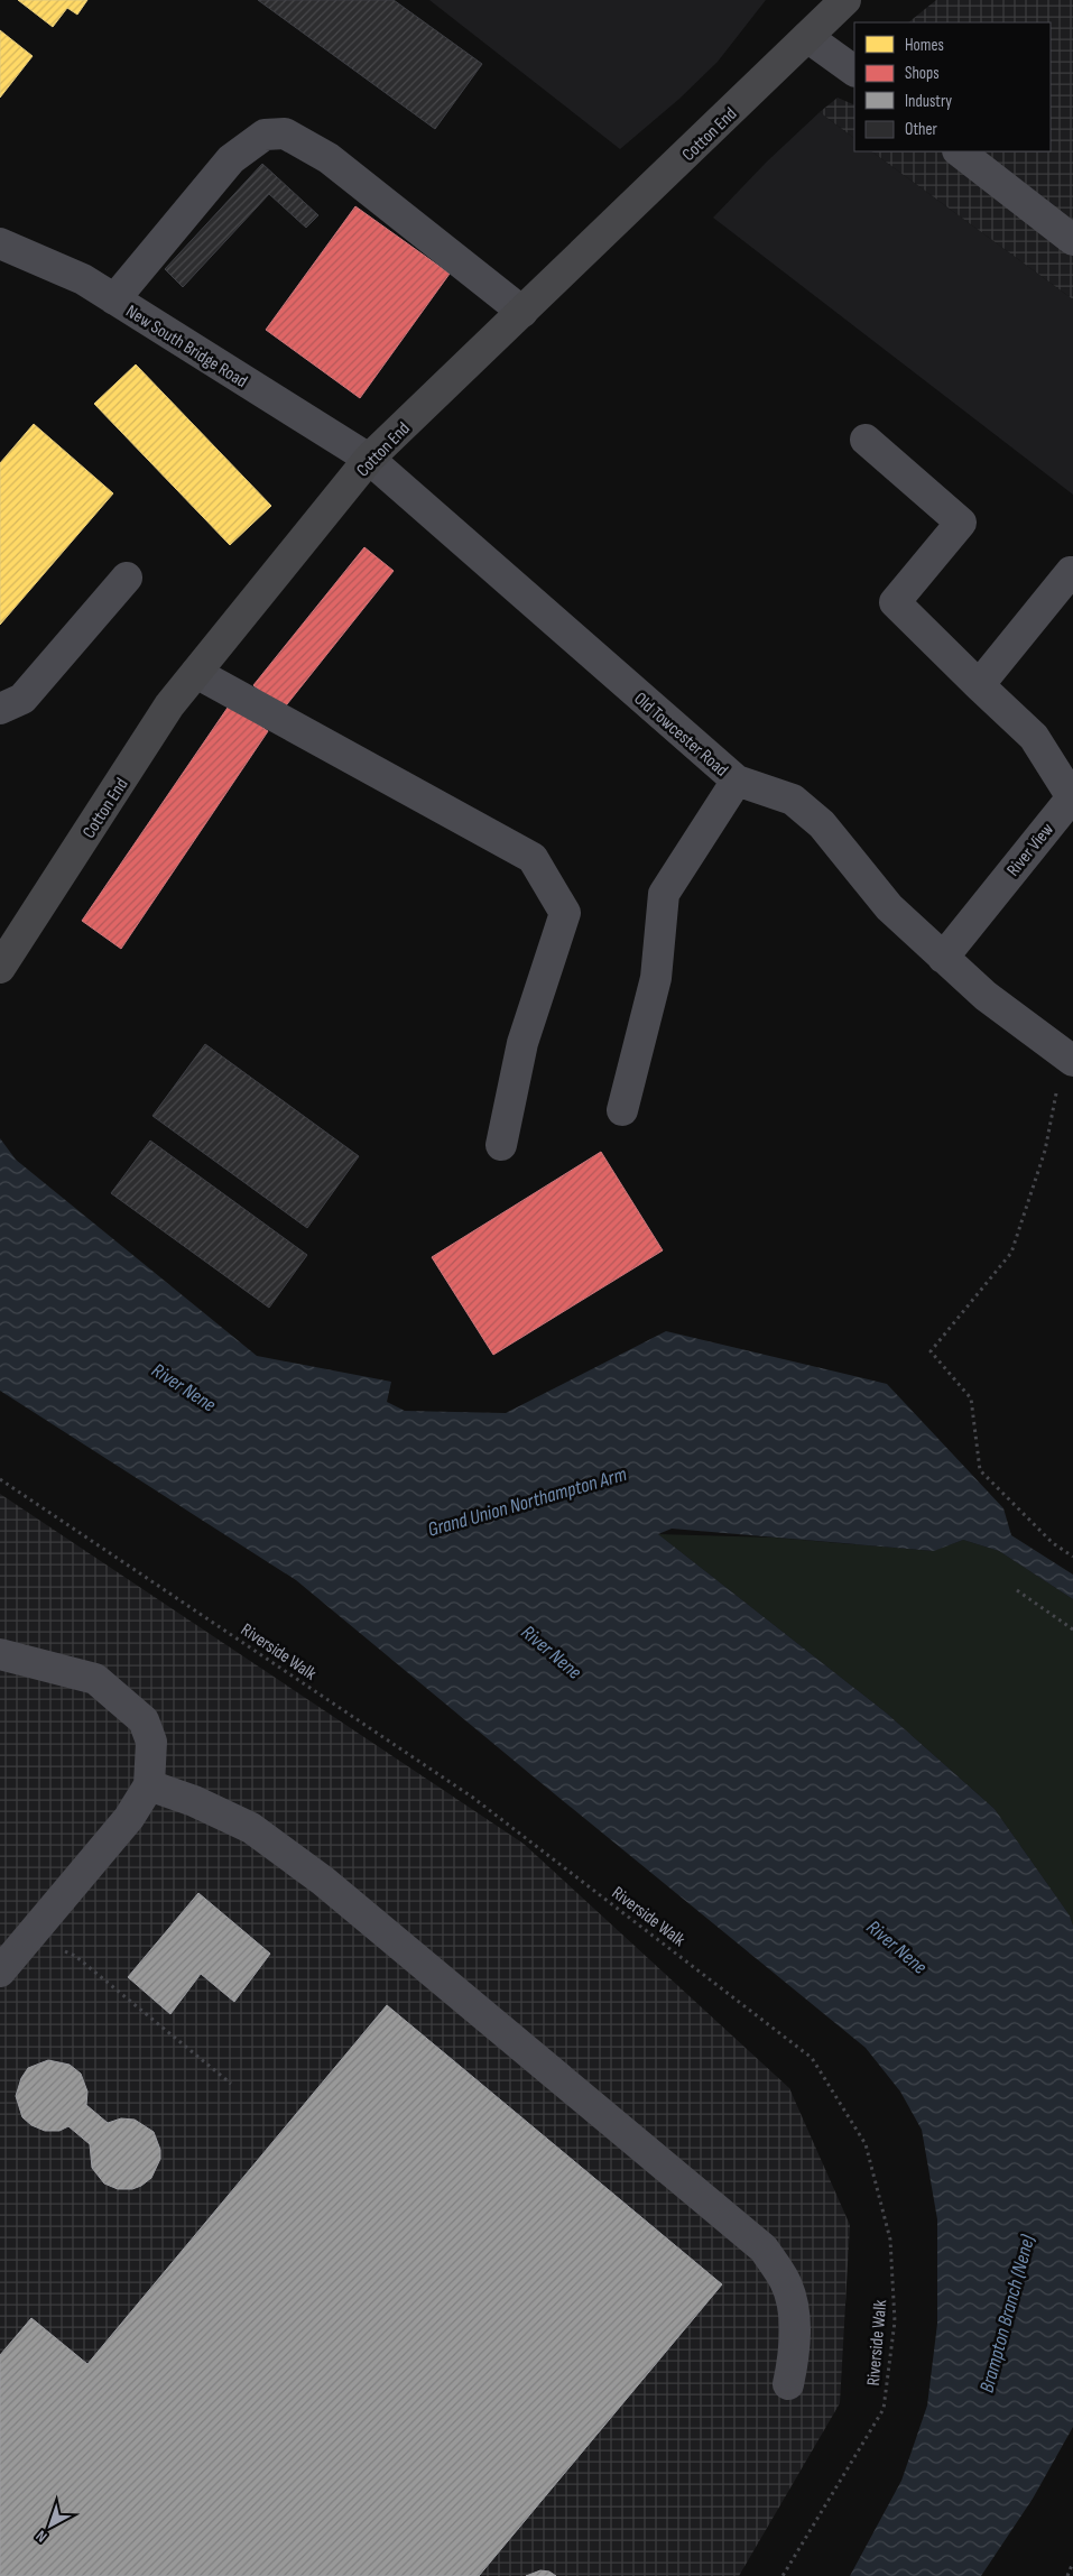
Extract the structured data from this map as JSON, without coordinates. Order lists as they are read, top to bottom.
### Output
{
  "streets": {
    "highway": ["Cotton End"],
    "street": ["New South Bridge Road", "Old Towcester Road", "River View"],
    "path": ["Riverside Walk"]
  },
  "crossings": [
    ["Cotton End", "New South Bridge Road"],
    ["Cotton End", "Old Towcester Road"],
    ["New South Bridge Road", "Old Towcester Road"],
    ["Old Towcester Road", "River View"]
  ],
  "water": ["River Nene", "Grand Union Northampton Arm", "Brampton Branch (Nene)"],
  "legend": [
    "Homes",
    "Shops",
    "Industry",
    "Other"
  ],
  "north": "bottom left"
}
